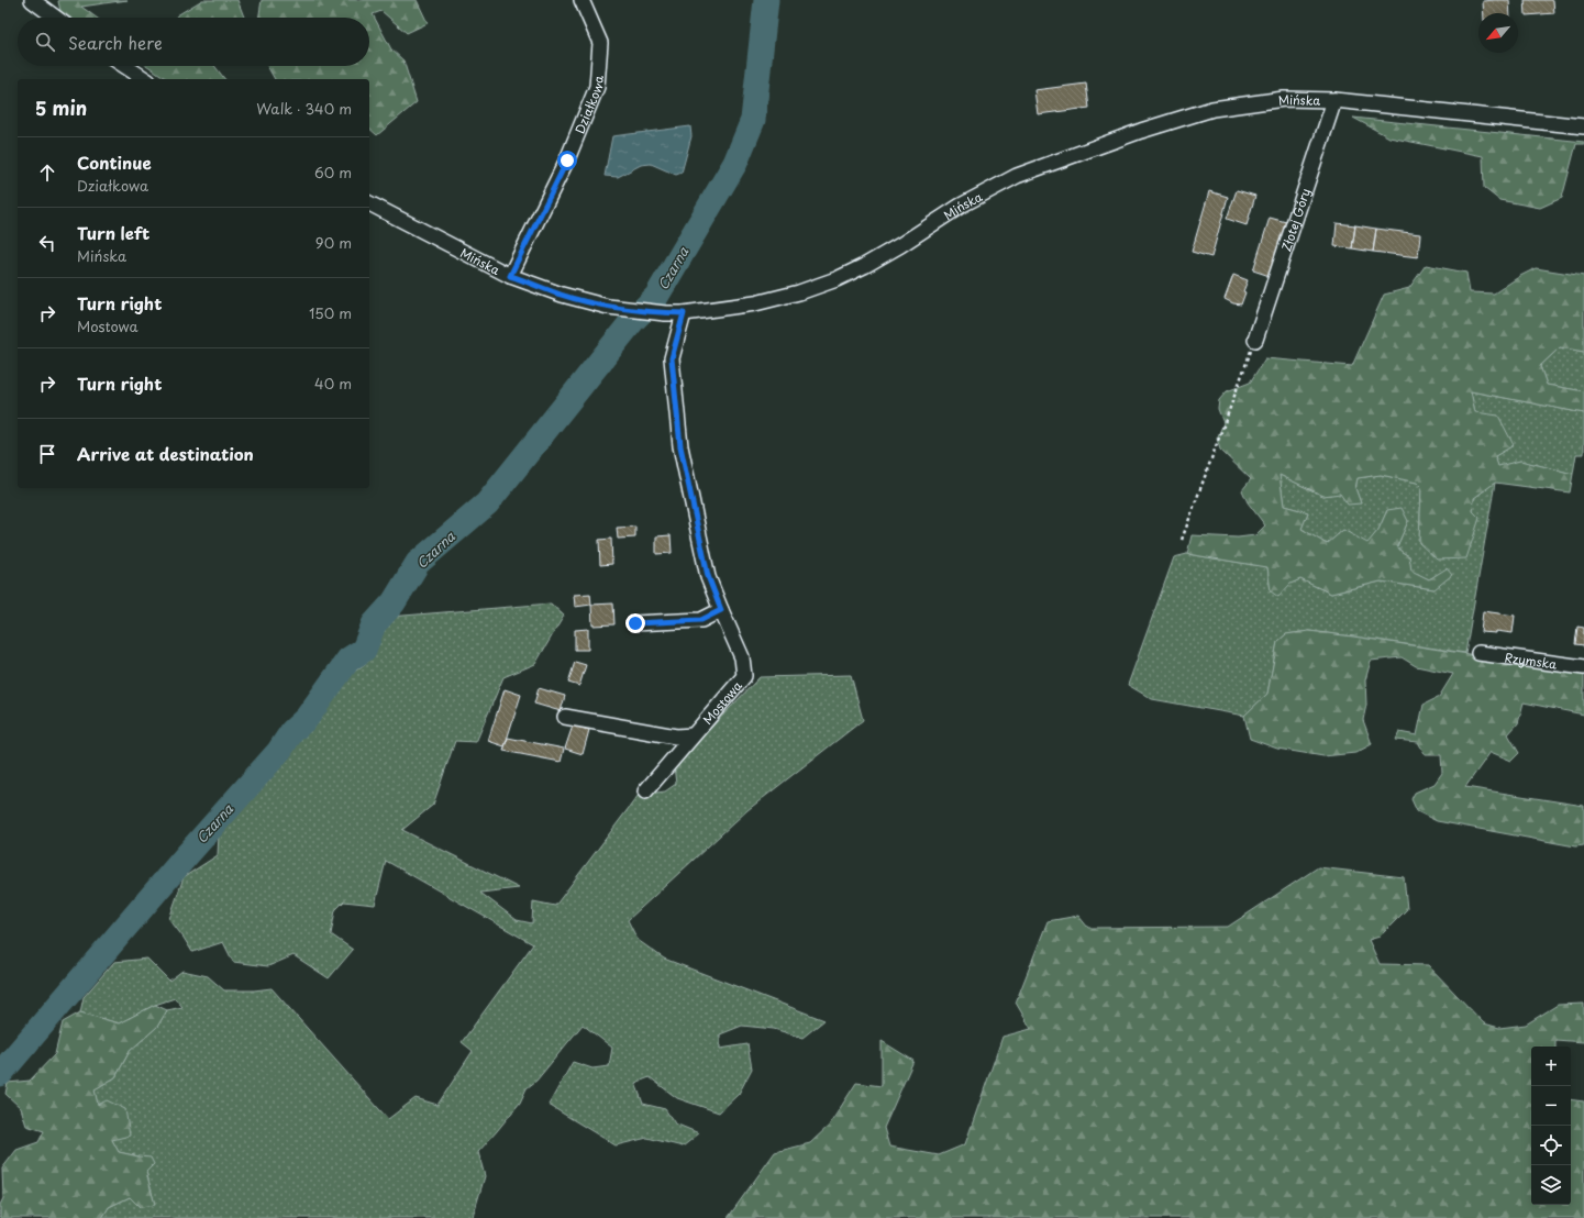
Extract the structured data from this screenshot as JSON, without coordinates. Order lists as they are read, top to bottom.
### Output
{
  "streets": {
    "street": [
      "Mińska",
      "Działkowa",
      "Złotej Góry",
      "Rzymska",
      "Mostowa"
    ]
  },
  "crossings": [
    ["Mińska", "Działkowa"],
    ["Mińska", "Złotej Góry"],
    ["Mińska", "Mostowa"]
  ],
  "water": ["Czarna"],
  "north": "bottom left",
  "page": {
    "search": "Search here",
    "heading": ["5 min", "Walk · 340 m"],
    "list": [
      ["Continue", "Działkowa", "60 m"],
      ["Turn left", "Mińska", "90 m"],
      ["Turn right", "Mostowa", "150 m"],
      ["Turn right", "40 m"],
      "Arrive at destination"
    ],
    "map_buttons": ["+", "−"]
  }
}
